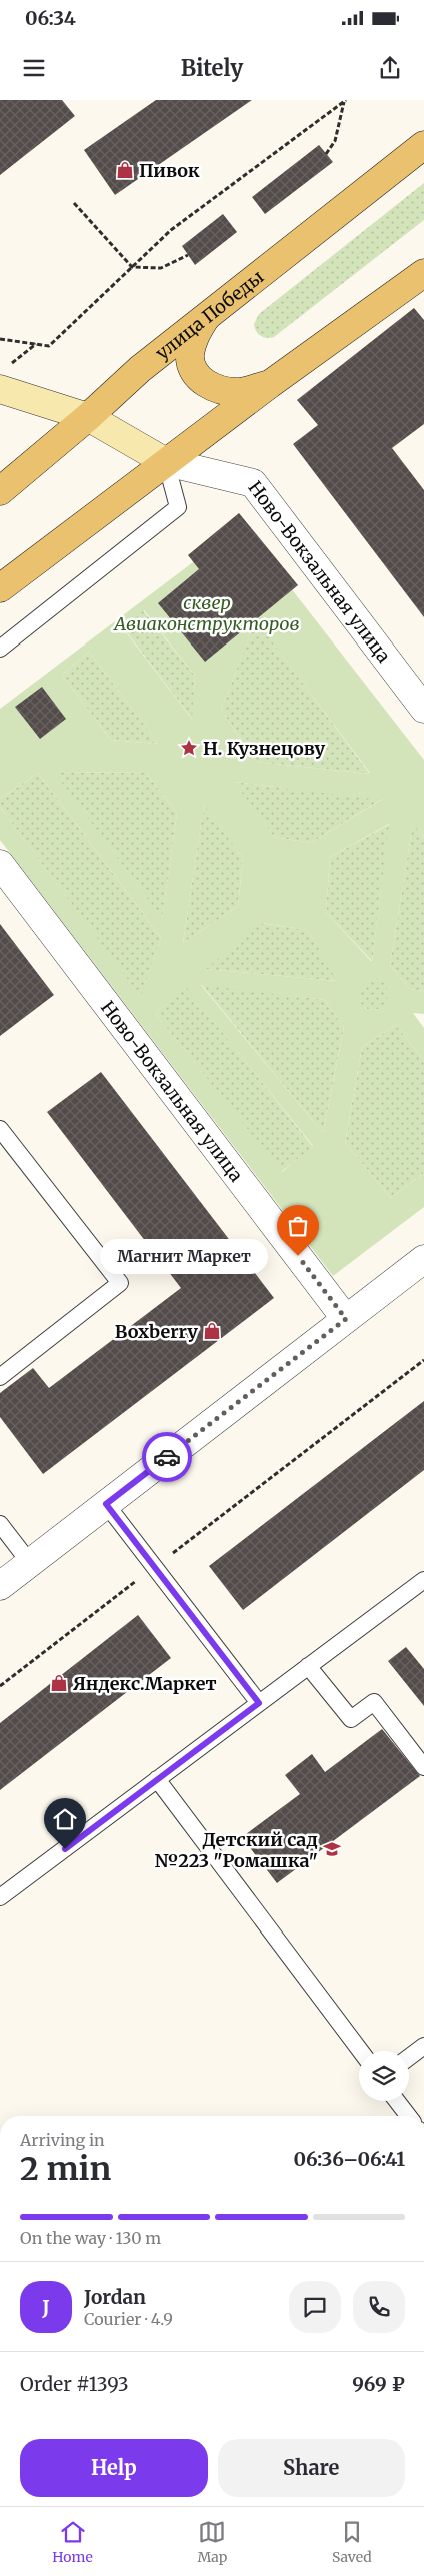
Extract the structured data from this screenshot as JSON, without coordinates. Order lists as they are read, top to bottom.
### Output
{
  "streets": {
    "main road": ["улица Победы", "Ново-Вокзальная улица"]
  },
  "crossings": [
    ["улица Победы", "Ново-Вокзальная улица"]
  ],
  "parks": ["сквер Авиаконструкторов"],
  "places": {
    "shop": ["Пивок", "Boxberry", "Яндекс.Маркет"],
    "place": ["Н. Кузнецову"],
    "other": ["Магнит Маркет"],
    "school or university": ["Детский сад №223 \"Ромашка\""]
  },
  "page": {
    "status": "06:34",
    "header": "Bitely",
    "bubble": "Магнит Маркет",
    "heading": ["2 min", "Arriving in", "06:36–06:41"],
    "panel": [
      "Jordan",
      "Courier · 4.9",
      "Order #1393",
      "969 ₽"
    ],
    "bar": "On the way · 130 m",
    "round": "J",
    "buttons": ["Help", "Share"],
    "tabs": ["Home", "Map", "Saved"]
  }
}
